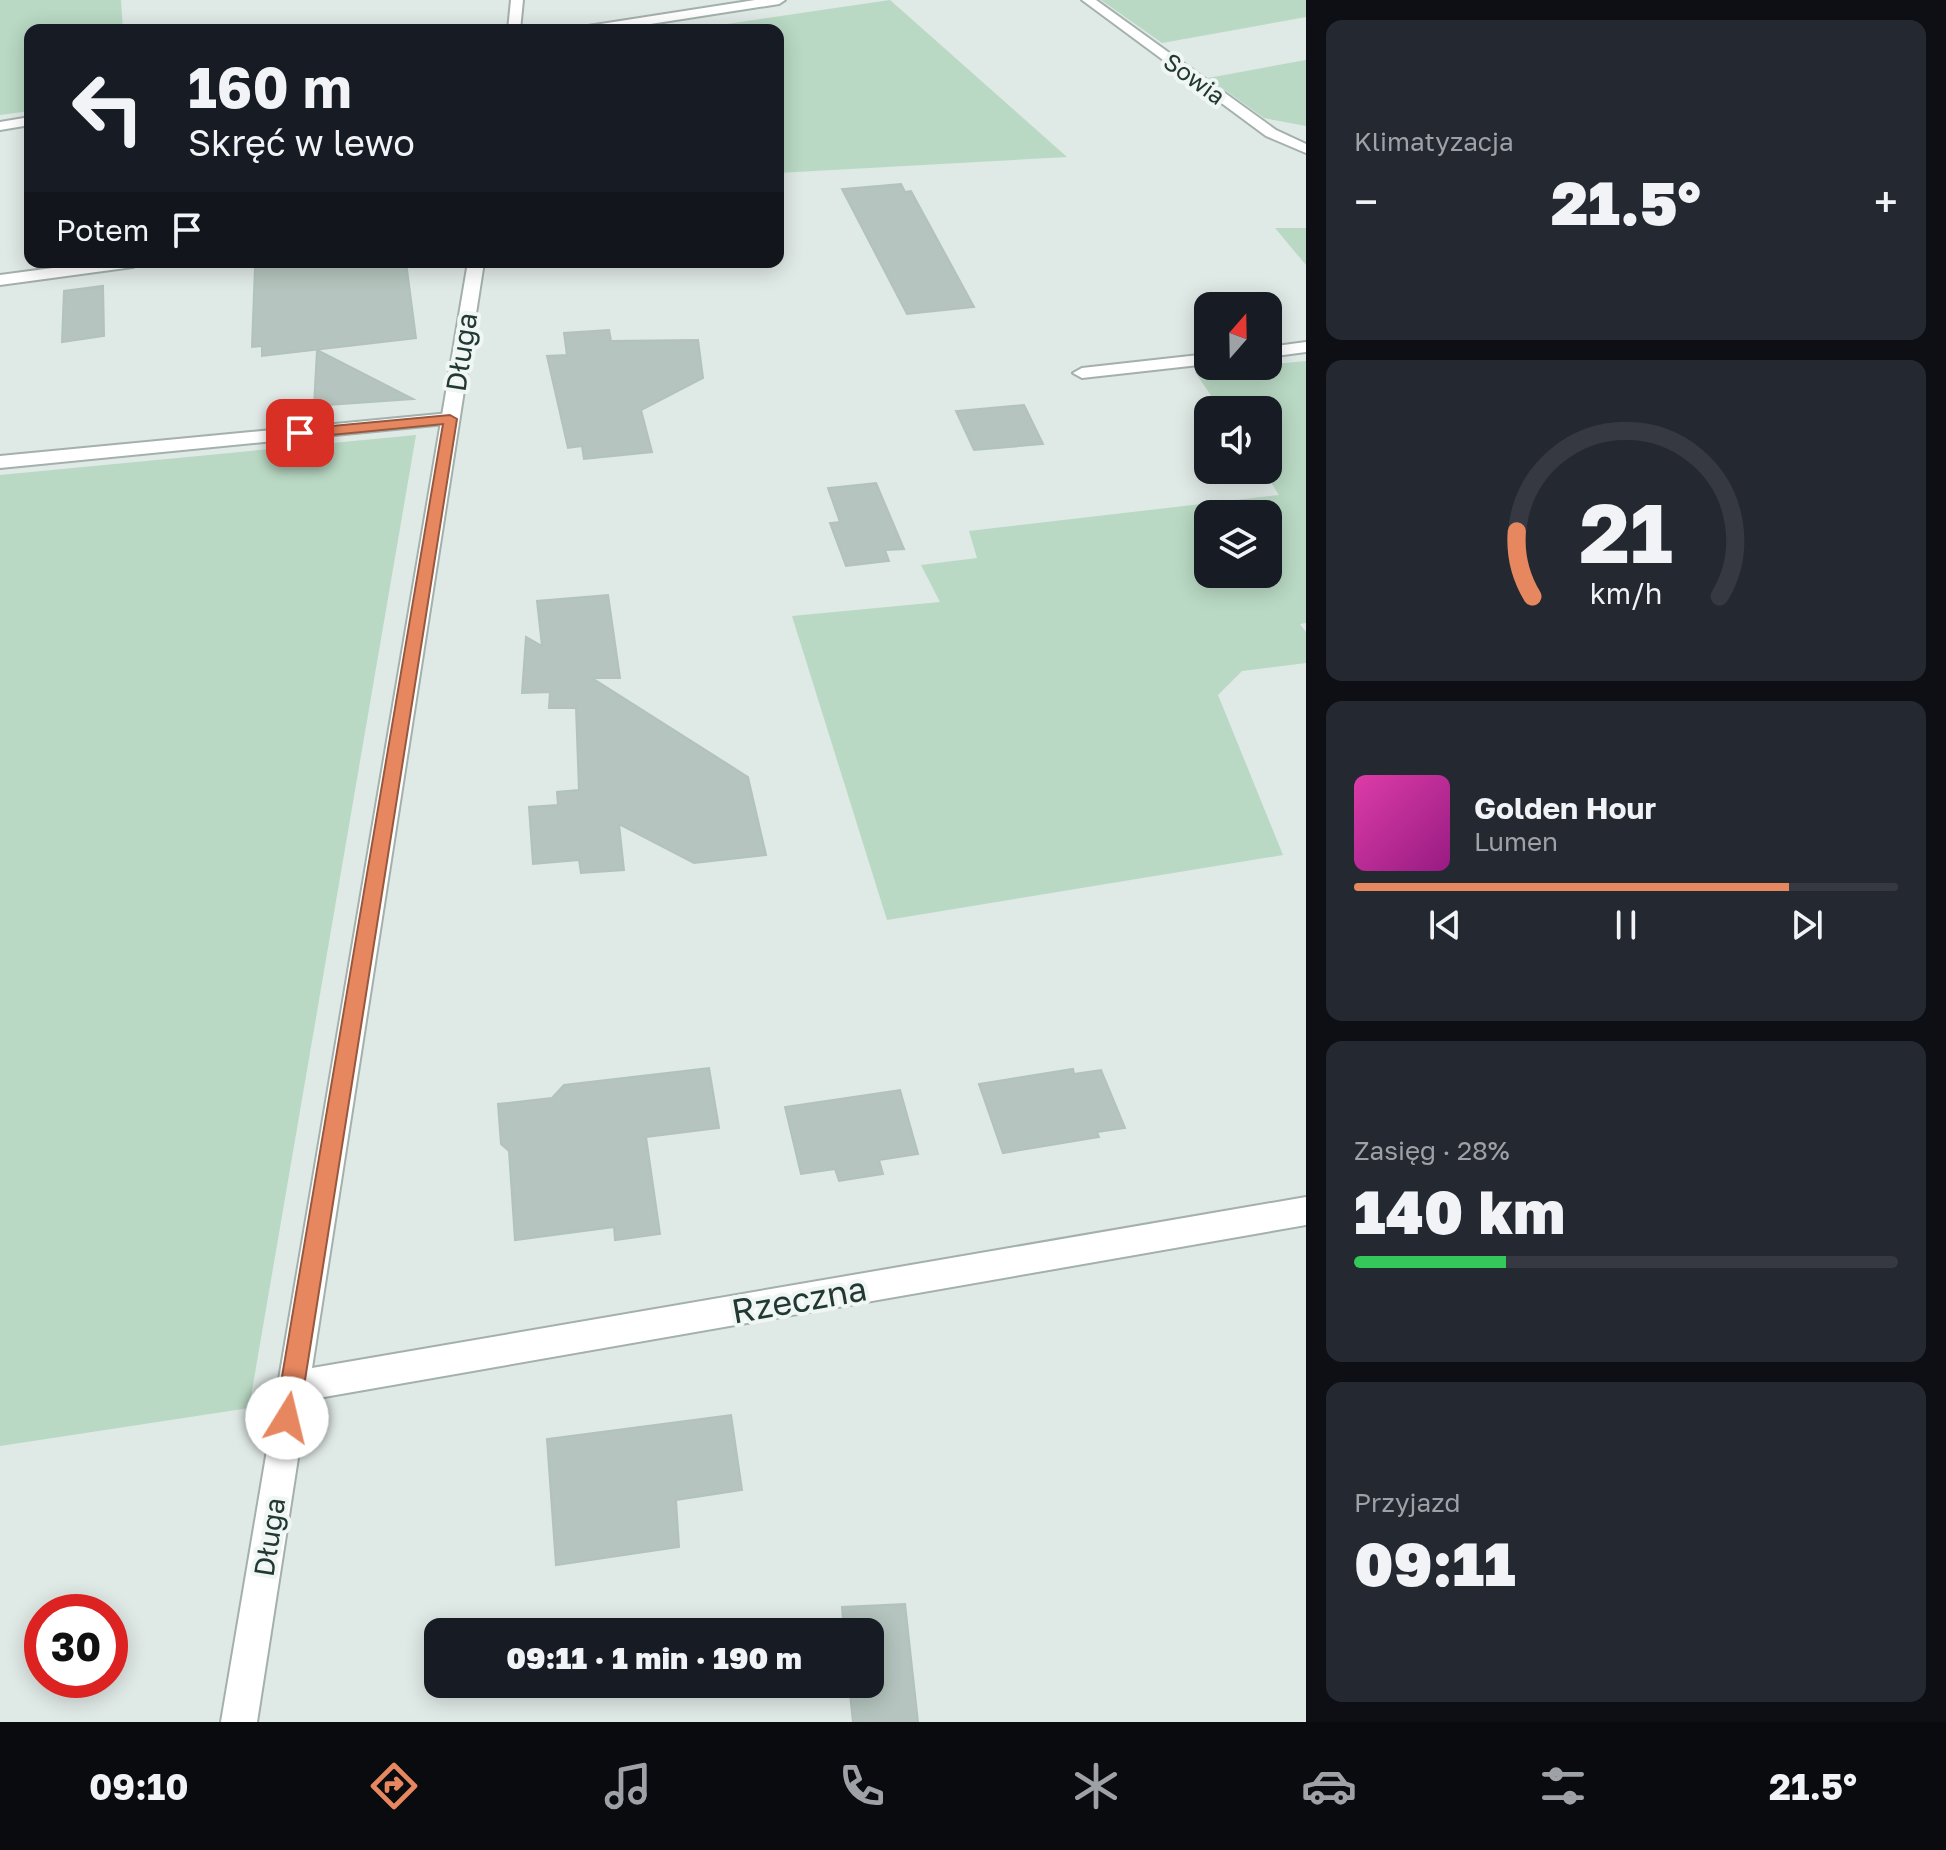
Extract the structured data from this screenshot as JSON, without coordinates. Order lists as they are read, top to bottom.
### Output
{
  "streets": {
    "street": ["Sowia", "Długa", "Rzeczna"]
  },
  "crossings": [
    ["Długa", "Rzeczna"]
  ],
  "north": "top",
  "page": {
    "tile": [
      "Klimatyzacja",
      ["Zasięg · 28%", "140 km"],
      ["Przyjazd", "09:11"]
    ],
    "turn": ["160 m", "Skręć w lewo"],
    "heat": ["−", "21.5°", "+"],
    "then": "Potem",
    "song": ["Golden Hour", "Lumen"],
    "limit": "30",
    "trip": "09:11 · 1 min · 190 m",
    "tabs": ["09:10", "21.5°"],
    "gauge": ["21", "km/h"]
  }
}
